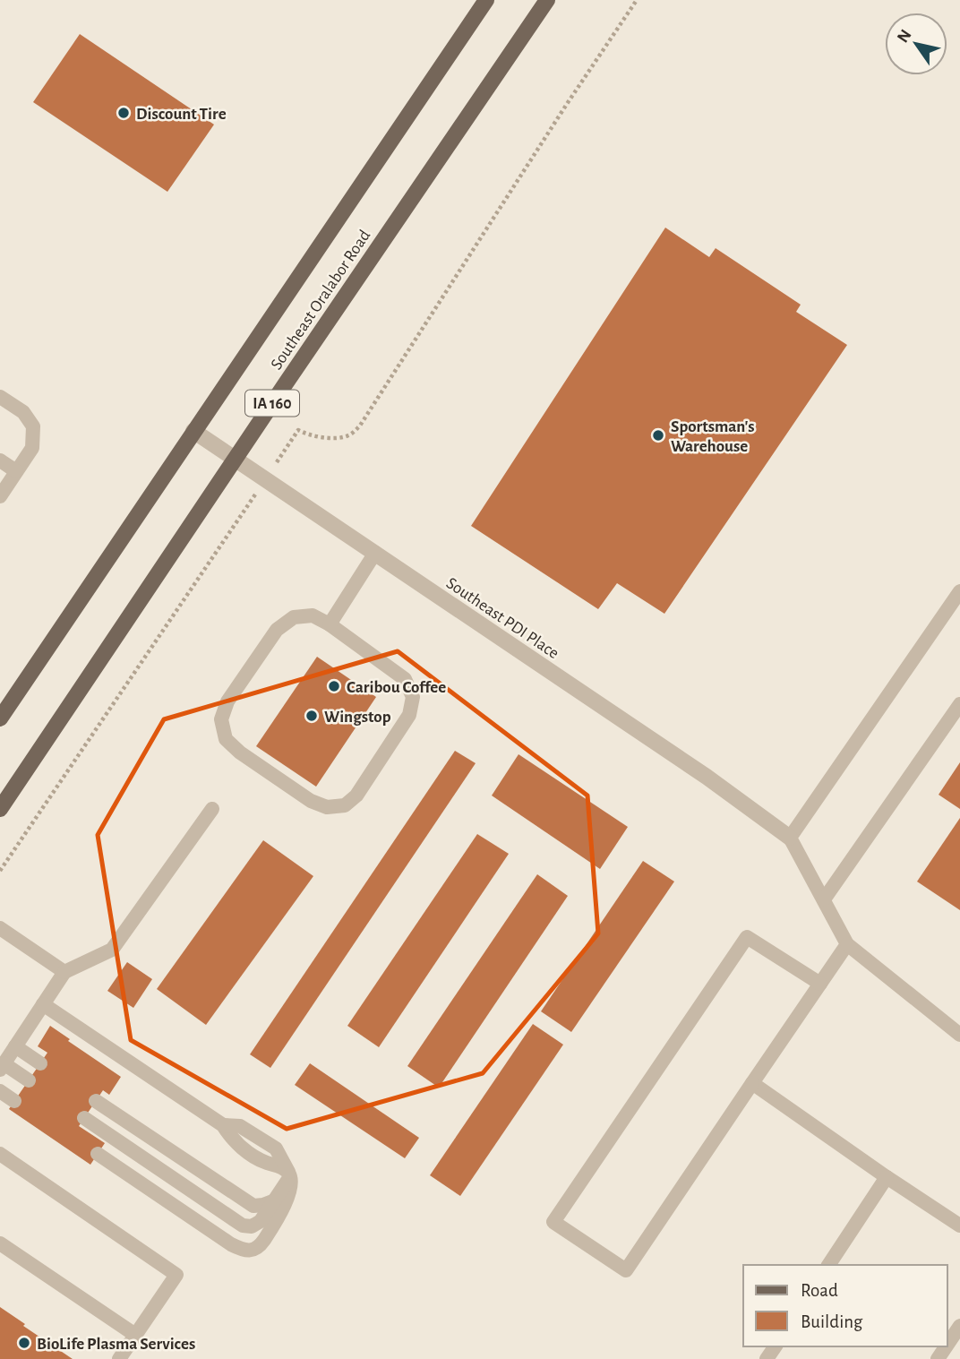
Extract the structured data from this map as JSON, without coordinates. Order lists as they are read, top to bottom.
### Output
{
  "streets": {
    "main road": ["Southeast Oralabor Road", "IA 160"],
    "street": ["Southeast PDI Place"]
  },
  "crossings": [
    ["Southeast Oralabor Road", "Southeast PDI Place"]
  ],
  "places": [
    "Discount Tire",
    "Sportsman's Warehouse",
    "Caribou Coffee",
    "Wingstop",
    "BioLife Plasma Services"
  ],
  "legend": ["Road", "Building"],
  "north": "top left"
}
